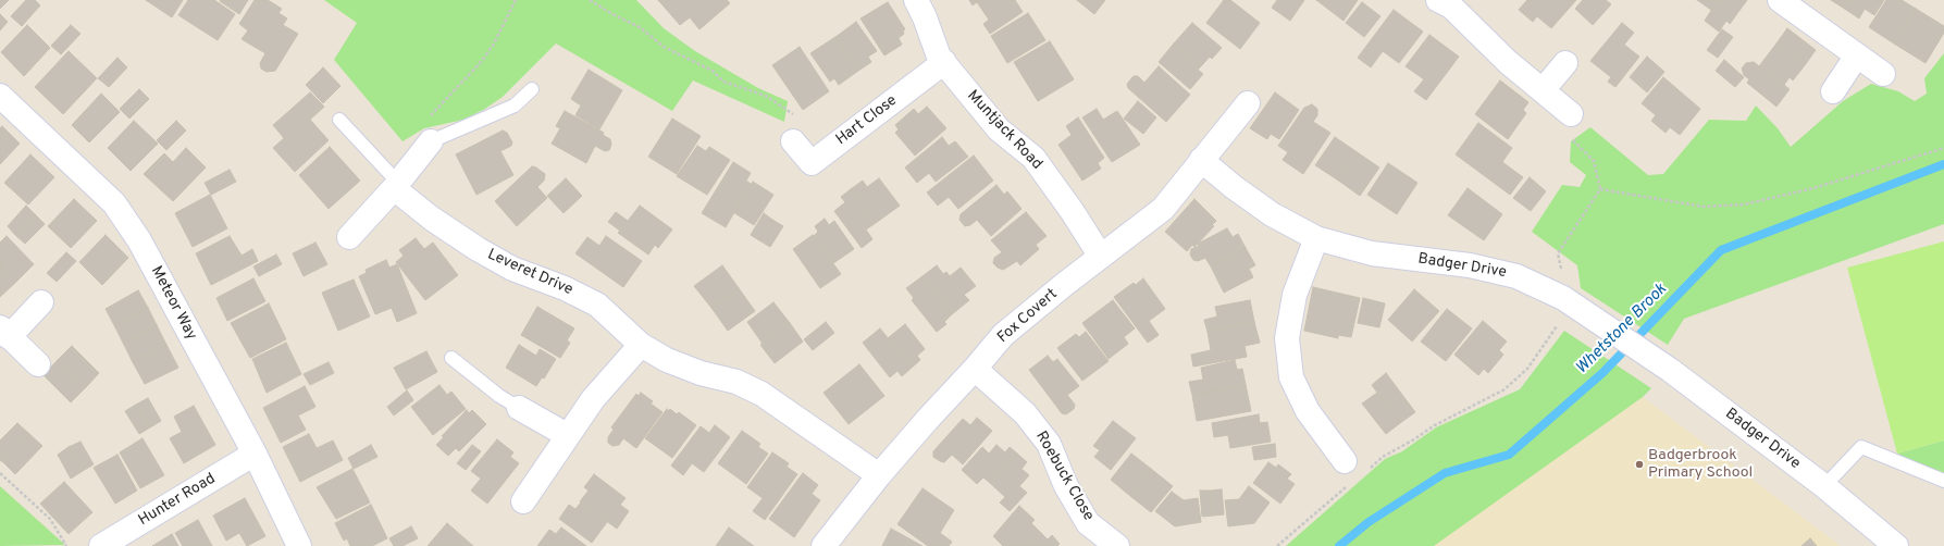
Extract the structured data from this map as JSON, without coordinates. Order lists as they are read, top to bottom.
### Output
{
  "streets": {
    "street": [
      "Hart Close",
      "Muntjack Road",
      "Badger Drive",
      "Leveret Drive",
      "Meteor Way",
      "Fox Covert",
      "Roebuck Close",
      "Hunter Road"
    ]
  },
  "crossings": [
    ["Hart Close", "Muntjack Road"],
    ["Muntjack Road", "Fox Covert"],
    ["Badger Drive", "Fox Covert"],
    ["Leveret Drive", "Fox Covert"],
    ["Meteor Way", "Hunter Road"],
    ["Fox Covert", "Roebuck Close"]
  ],
  "water": ["Whetstone Brook"],
  "places": ["Badgerbrook Primary School"]
}
